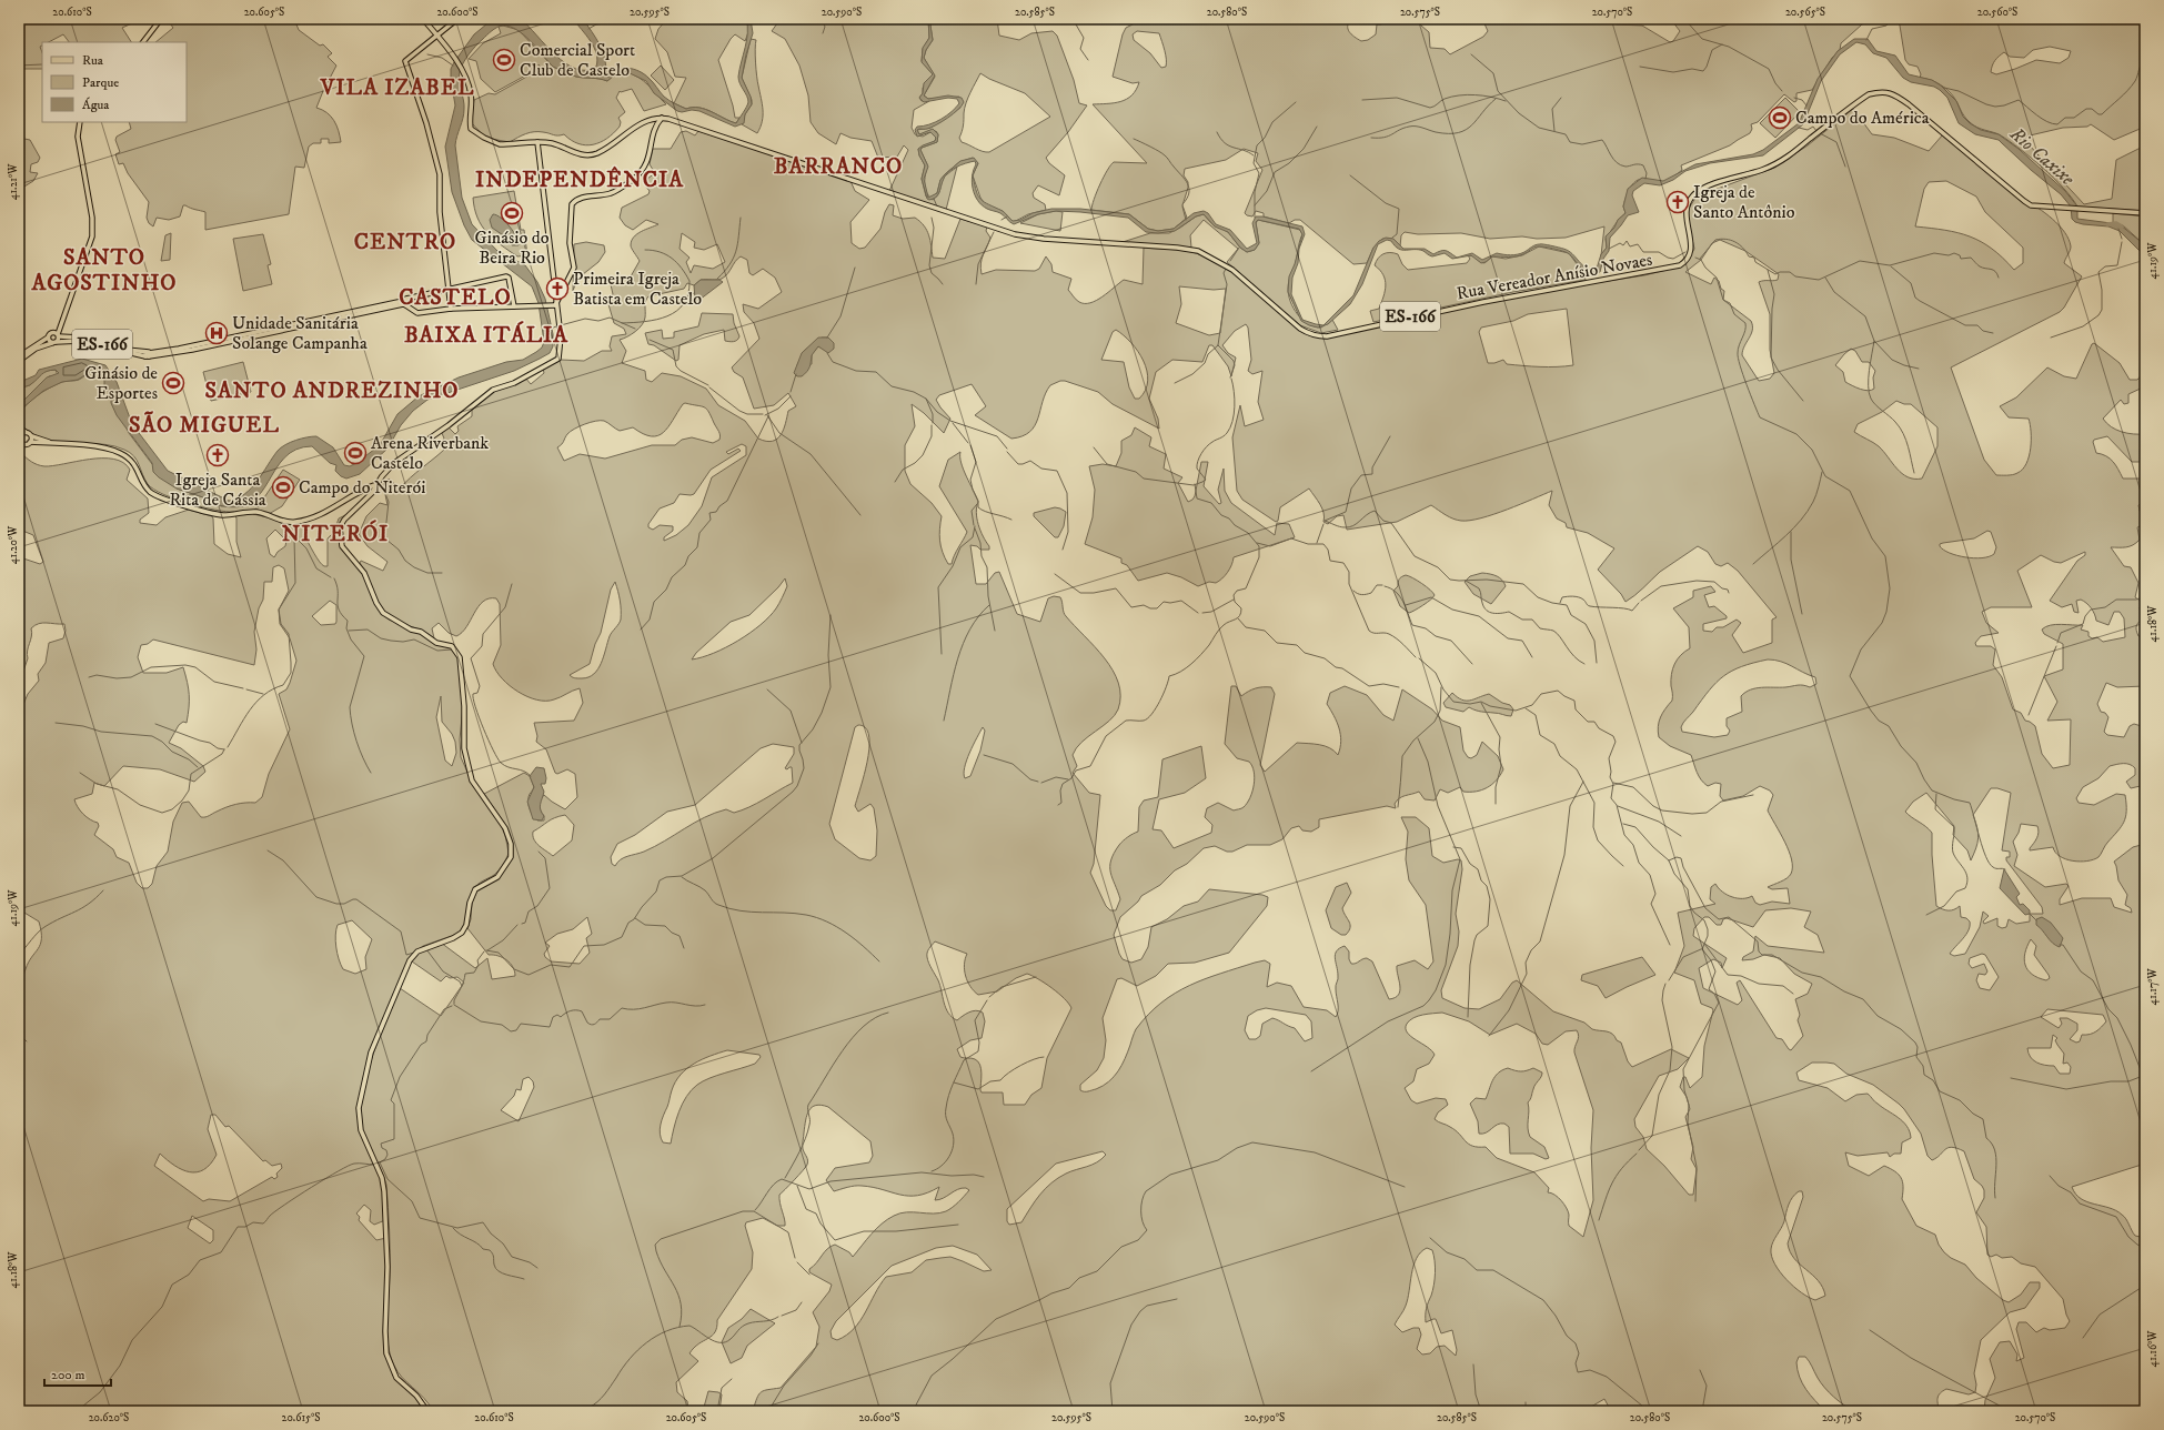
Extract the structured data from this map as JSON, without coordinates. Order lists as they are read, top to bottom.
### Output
{
  "streets": {
    "main road": ["Rua Vereador Anísio Novaes", "ES-166"]
  },
  "districts": [
    "VILA IZABEL",
    "BARRANCO",
    "INDEPENDÊNCIA",
    "CENTRO",
    "SANTO AGOSTINHO",
    "CASTELO",
    "BAIXA ITÁLIA",
    "SANTO ANDREZINHO",
    "SÃO MIGUEL",
    "NITERÓI"
  ],
  "water": ["Rio Caxixe"],
  "places": {
    "sports": [
      "Comercial Sport Club de Castelo",
      "Campo do América",
      "Ginásio do Beira Rio",
      "Ginásio de Esportes",
      "Arena Riverbank Castelo",
      "Campo do Niterói"
    ],
    "church": ["Igreja de Santo Antônio", "Primeira Igreja Batista em Castelo", "Igreja Santa Rita de Cássia"],
    "hospital": ["Unidade Sanitária Solange Campanha"]
  },
  "legend": ["Rua", "Parque", "Água"],
  "scale_bar": "200 m",
  "coordinates": [
    "20.610°S",
    "20.605°S",
    "20.600°S",
    "20.595°S",
    "20.590°S",
    "20.585°S",
    "20.580°S",
    "20.575°S",
    "20.570°S",
    "20.565°S",
    "20.560°S",
    "41.21°W",
    "41.19°W",
    "41.20°W",
    "41.18°W",
    "41.17°W",
    "41.16°W",
    "20.620°S",
    "20.615°S"
  ]
}
